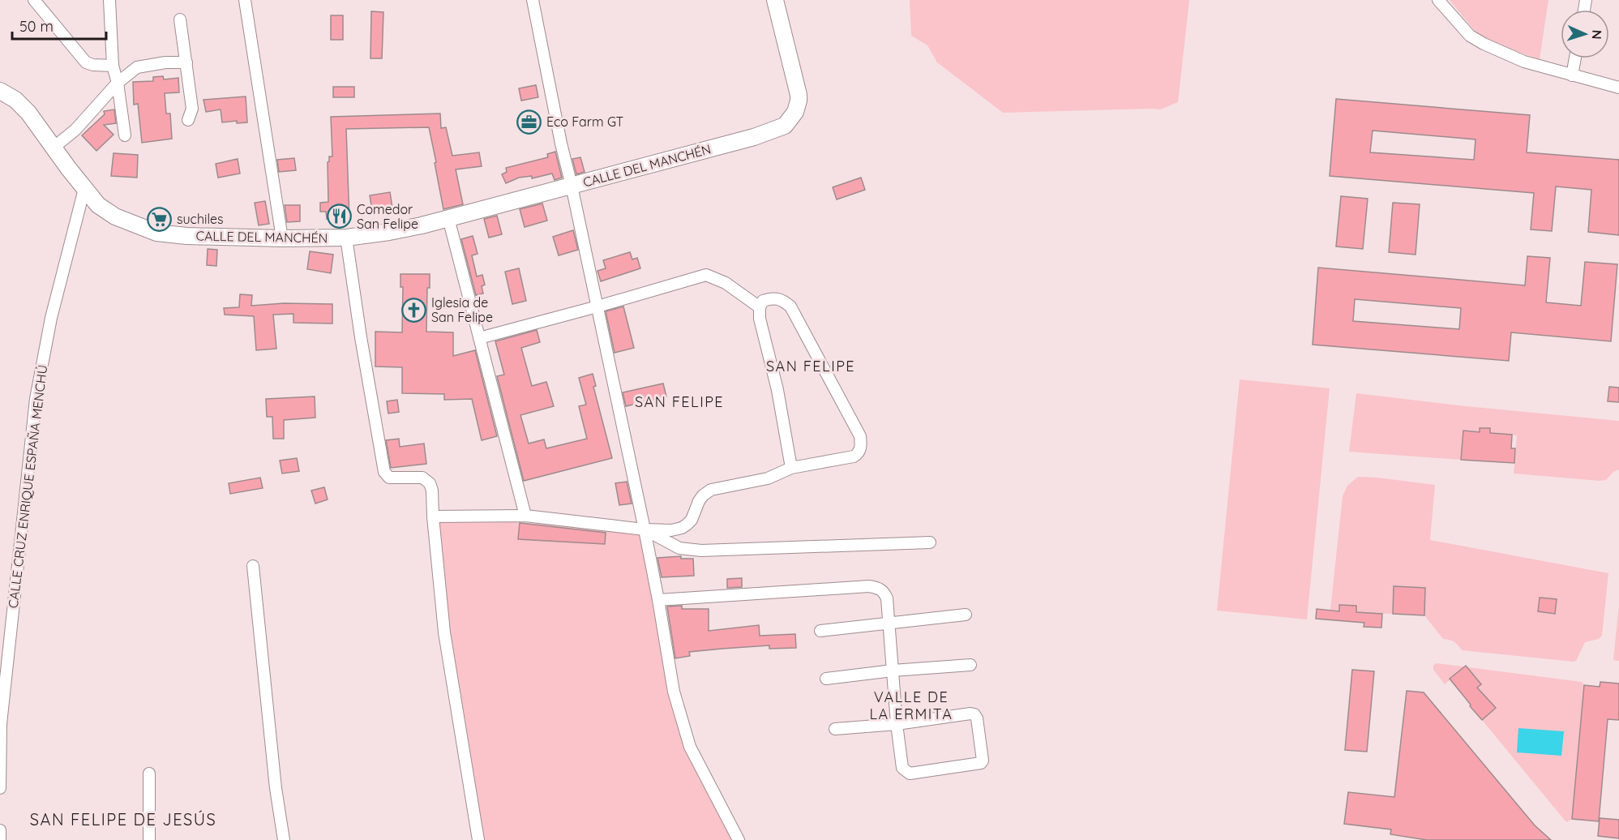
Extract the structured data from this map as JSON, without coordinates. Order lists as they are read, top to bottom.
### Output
{
  "streets": {
    "street": ["CALLE DEL MANCHÉN", "CALLE CRUZ ENRIQUE ESPAÑA MENCHÚ"]
  },
  "crossings": [
    ["CALLE DEL MANCHÉN", "CALLE CRUZ ENRIQUE ESPAÑA MENCHÚ"]
  ],
  "districts": [
    "SAN FELIPE",
    "SAN FELIPE",
    "VALLE DE LA ERMITA",
    "SAN FELIPE DE JESÚS"
  ],
  "places": {
    "office": ["Eco Farm GT"],
    "restaurant": ["Comedor San Felipe"],
    "supermarket": ["suchiles"],
    "church": ["Iglesia de San Felipe"]
  },
  "scale_bar": "50 m",
  "north": "right"
}
